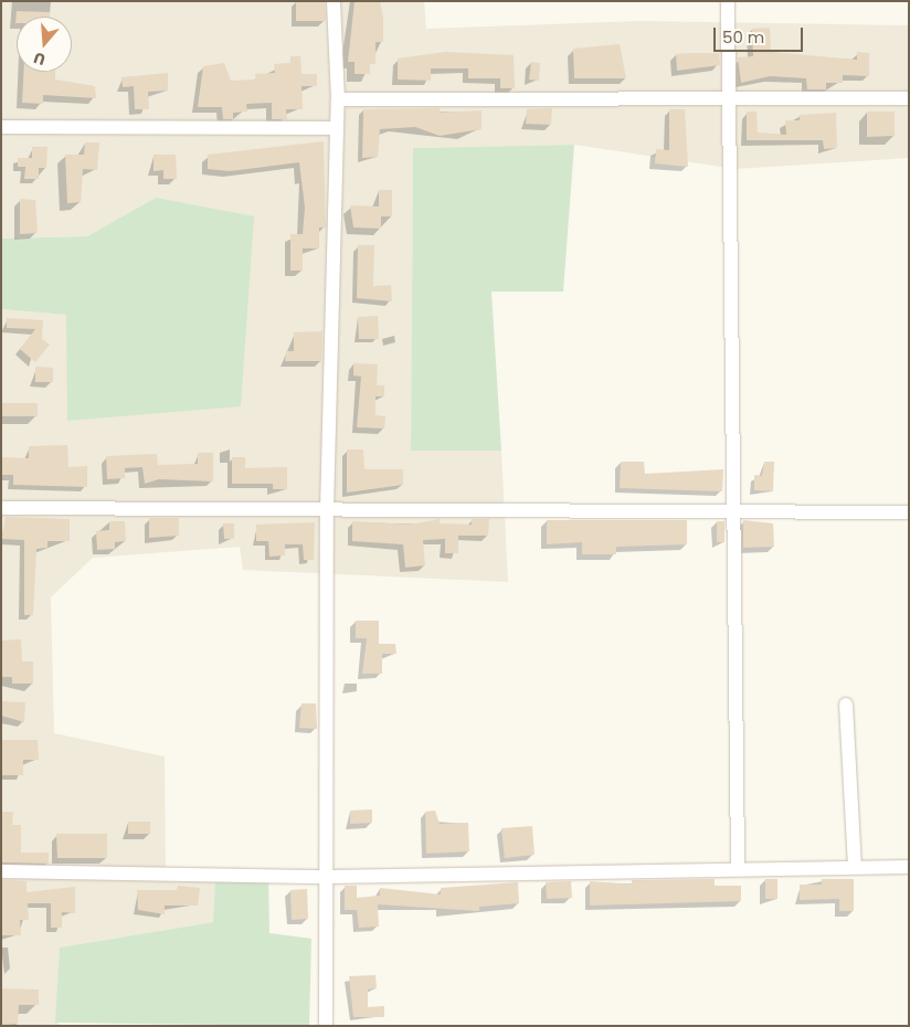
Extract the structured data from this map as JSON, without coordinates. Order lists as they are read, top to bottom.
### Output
{
  "scale_bar": "50 m",
  "north": "bottom"
}
